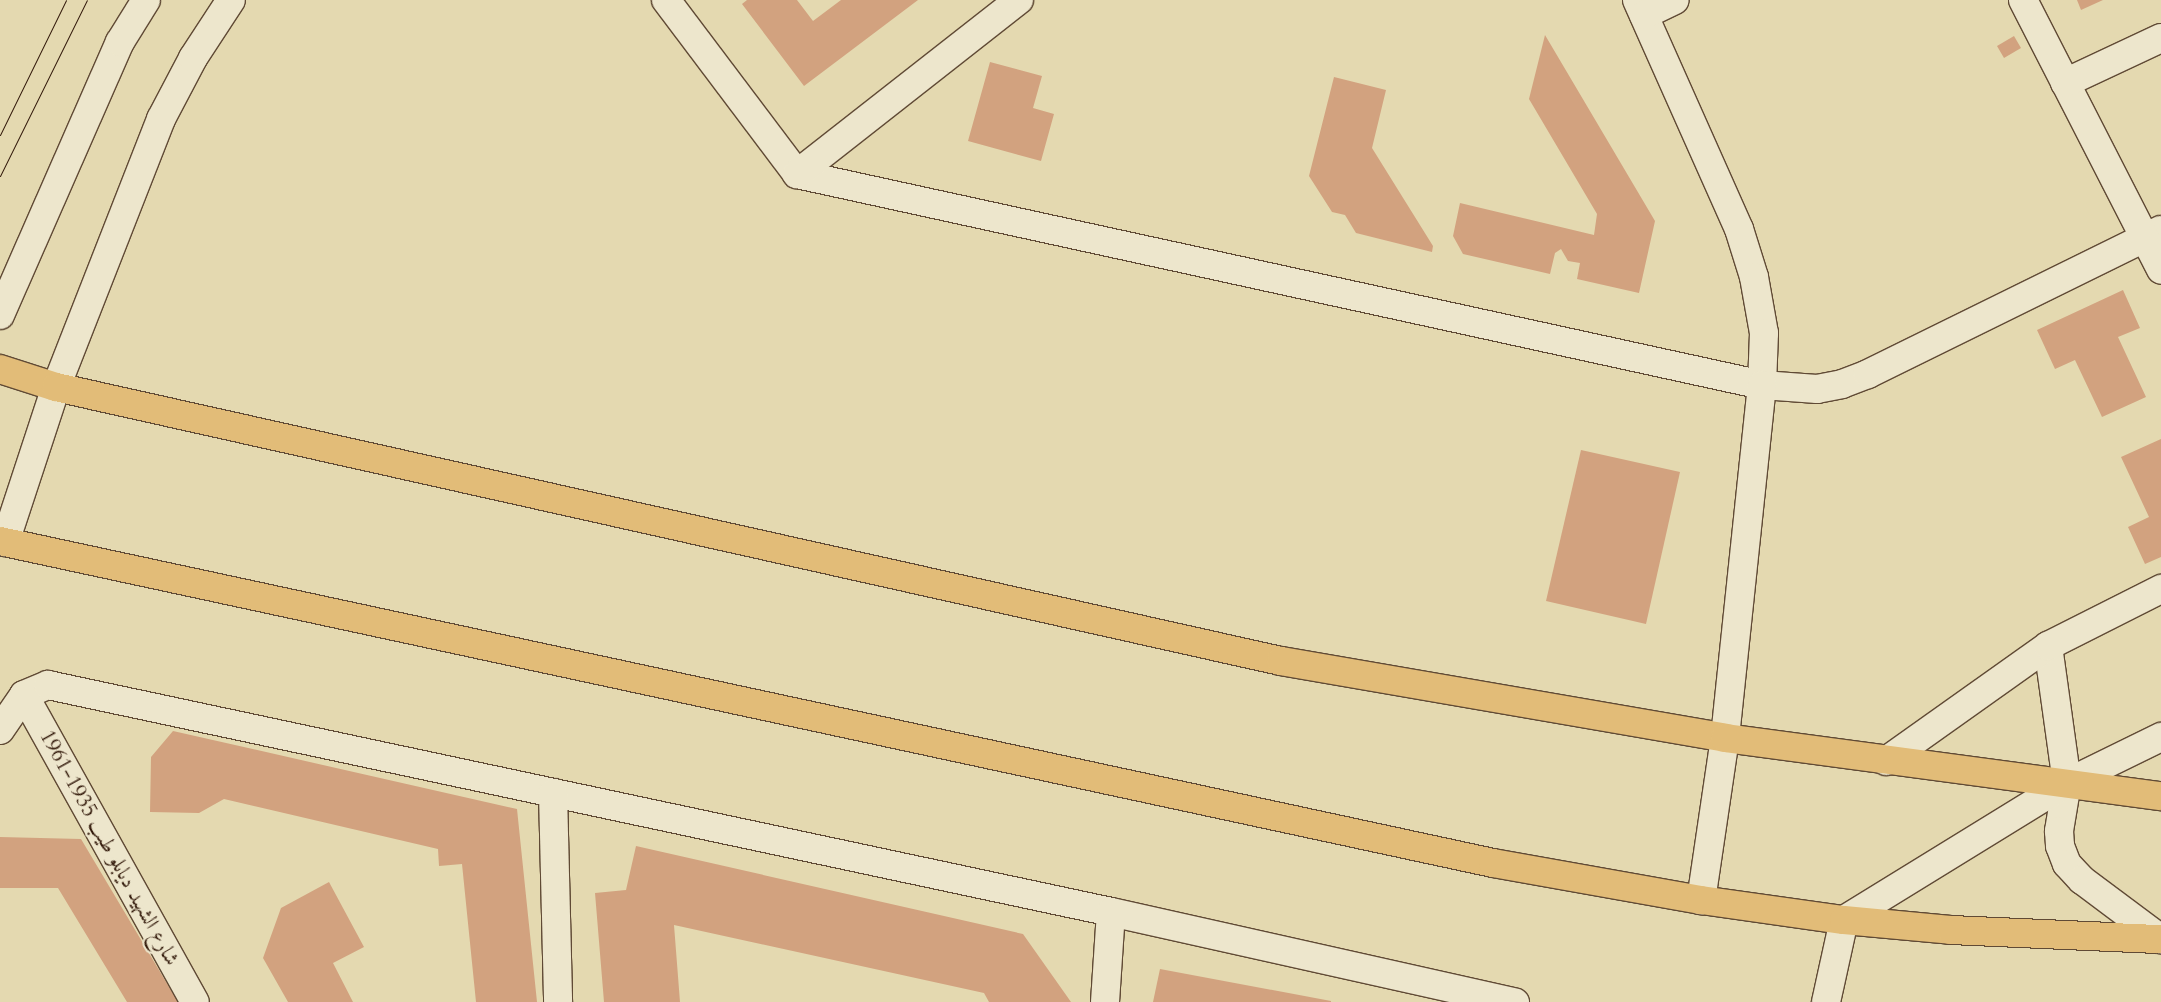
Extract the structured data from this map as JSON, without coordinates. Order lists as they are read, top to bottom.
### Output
{
  "streets": {
    "street": ["شارع الشهيد ديابلو طيب 1935-1961"]
  }
}
